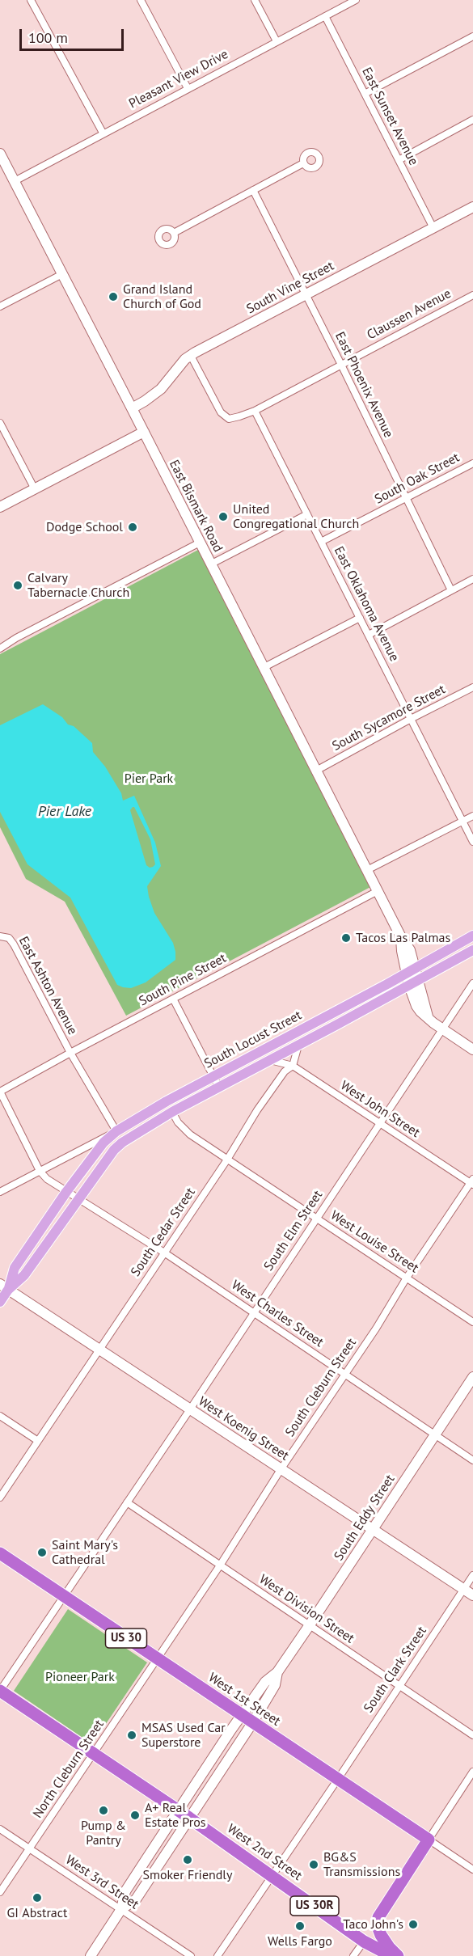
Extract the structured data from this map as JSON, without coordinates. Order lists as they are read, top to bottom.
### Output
{
  "streets": {
    "highway": [
      "US 30",
      "West 1st Street",
      "West 2nd Street",
      "US 30R"
    ],
    "main road": ["South Locust Street"],
    "street": [
      "Pleasant View Drive",
      "East Sunset Avenue",
      "South Vine Street",
      "Claussen Avenue",
      "East Phoenix Avenue",
      "South Oak Street",
      "East Bismark Road",
      "East Oklahoma Avenue",
      "South Sycamore Street",
      "South Pine Street",
      "East Ashton Avenue",
      "West John Street",
      "South Elm Street",
      "South Cedar Street",
      "West Louise Street",
      "West Charles Street",
      "South Cleburn Street",
      "West Koenig Street",
      "South Eddy Street",
      "West Division Street",
      "South Clark Street",
      "North Cleburn Street",
      "West 3rd Street"
    ]
  },
  "crossings": [
    ["Pleasant View Drive", "East Sunset Avenue"],
    ["Pleasant View Drive", "East Bismark Road"],
    ["East Sunset Avenue", "South Vine Street"],
    ["South Vine Street", "East Phoenix Avenue"],
    ["South Vine Street", "East Bismark Road"],
    ["Claussen Avenue", "East Phoenix Avenue"],
    ["Claussen Avenue", "East Oklahoma Avenue"],
    ["East Phoenix Avenue", "South Oak Street"],
    ["South Oak Street", "East Oklahoma Avenue"],
    ["East Bismark Road", "South Sycamore Street"],
    ["East Bismark Road", "South Pine Street"],
    ["East Bismark Road", "South Locust Street"],
    ["East Bismark Road", "South Elm Street"],
    ["East Oklahoma Avenue", "South Sycamore Street"],
    ["South Pine Street", "East Ashton Avenue"],
    ["East Ashton Avenue", "South Locust Street"],
    ["South Locust Street", "West John Street"],
    ["South Locust Street", "South Cedar Street"],
    ["South Locust Street", "West Louise Street"],
    ["South Locust Street", "West Charles Street"],
    ["South Locust Street", "West Koenig Street"],
    ["West John Street", "South Elm Street"],
    ["West John Street", "South Cedar Street"],
    ["West John Street", "South Cleburn Street"],
    ["South Elm Street", "West Louise Street"],
    ["South Elm Street", "West Charles Street"],
    ["South Elm Street", "West Koenig Street"],
    ["South Elm Street", "West Division Street"],
    ["South Cedar Street", "West Louise Street"],
    ["South Cedar Street", "West Charles Street"],
    ["South Cedar Street", "West Koenig Street"],
    ["West Louise Street", "South Cleburn Street"],
    ["West Charles Street", "South Cleburn Street"],
    ["West Charles Street", "South Eddy Street"],
    ["South Cleburn Street", "West Koenig Street"],
    ["South Cleburn Street", "West Division Street"],
    ["South Cleburn Street", "West 1st Street"],
    ["South Cleburn Street", "North Cleburn Street"],
    ["West Koenig Street", "South Eddy Street"],
    ["West Koenig Street", "South Clark Street"],
    ["South Eddy Street", "West Division Street"],
    ["South Eddy Street", "West 1st Street"],
    ["West Division Street", "South Clark Street"],
    ["South Clark Street", "West 1st Street"],
    ["South Clark Street", "West 2nd Street"],
    ["West 1st Street", "North Cleburn Street"],
    ["North Cleburn Street", "West 2nd Street"],
    ["North Cleburn Street", "West 3rd Street"]
  ],
  "water": ["Pier Lake"],
  "parks": ["Pier Park", "Pioneer Park"],
  "places": [
    "Grand Island Church of God",
    "United Congregational Church",
    "Dodge School",
    "Calvary Tabernacle Church",
    "Tacos Las Palmas",
    "Saint Mary's Cathedral",
    "MSAS Used Car Superstore",
    "Pump & Pantry",
    "A+ Real Estate Pros",
    "Smoker Friendly",
    "BG&S Transmissions",
    "GI Abstract",
    "Taco John's",
    "Wells Fargo"
  ],
  "scale_bar": "100 m"
}
